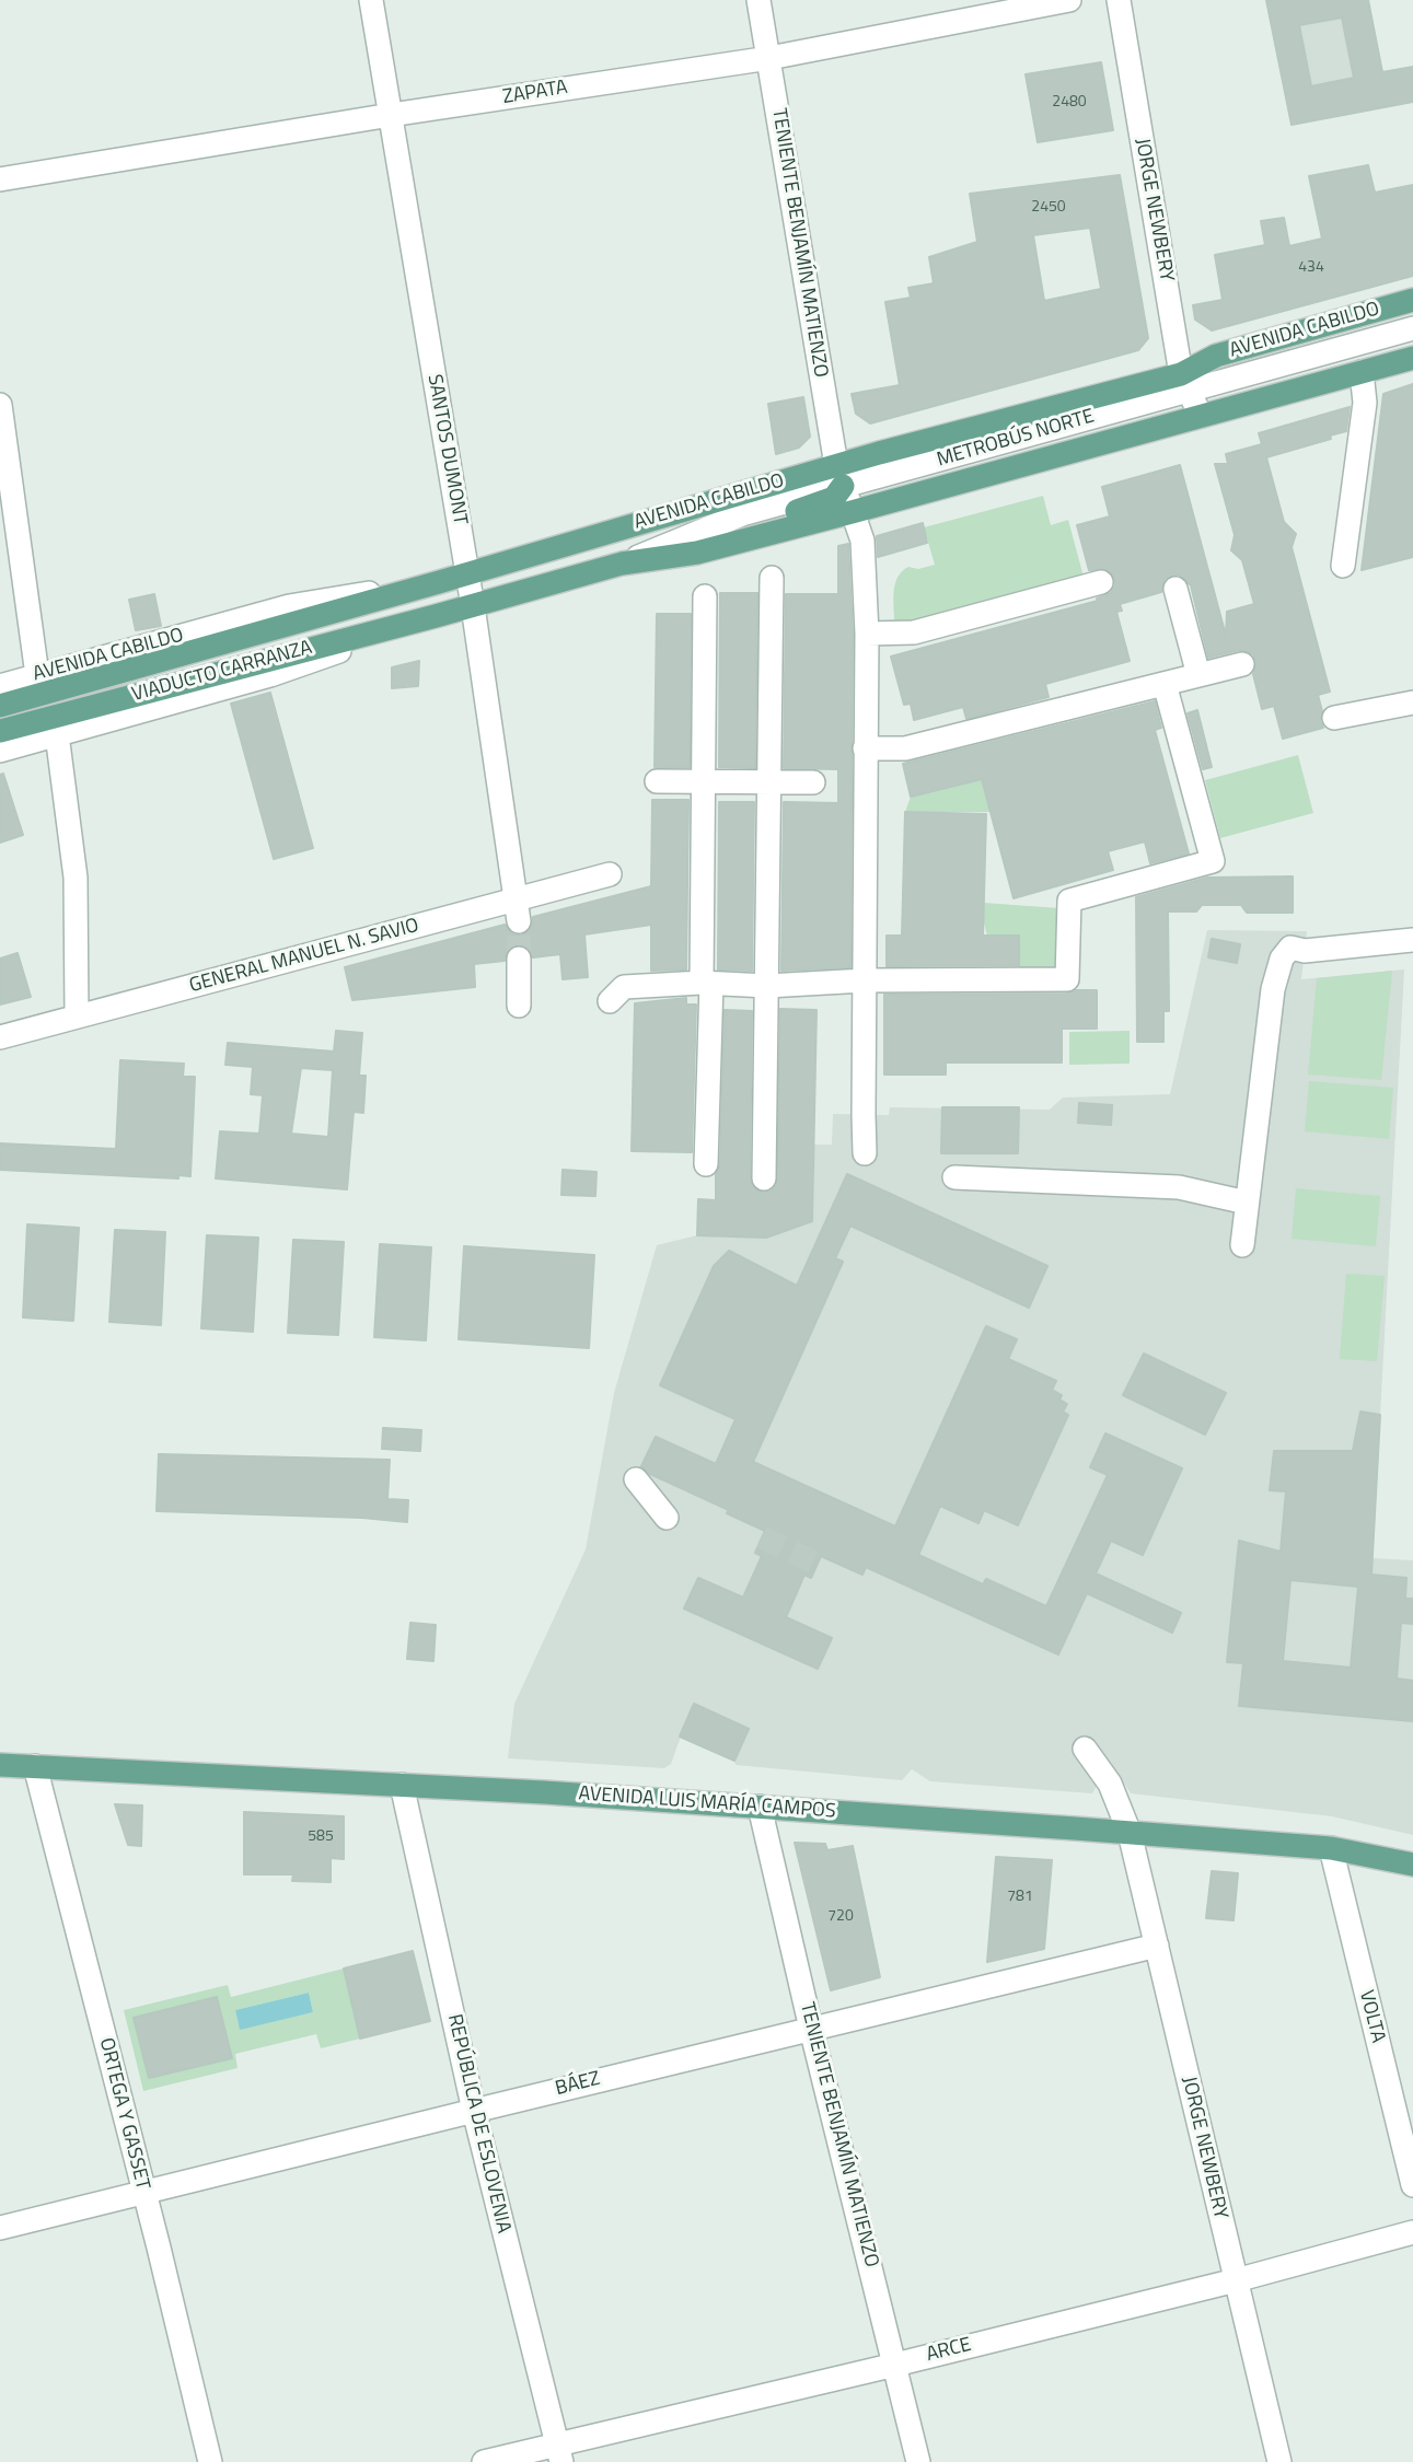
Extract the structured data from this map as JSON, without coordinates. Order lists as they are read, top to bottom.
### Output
{
  "streets": {
    "main road": ["AVENIDA CABILDO", "VIADUCTO CARRANZA", "AVENIDA LUIS MARÍA CAMPOS"],
    "street": [
      "ZAPATA",
      "JORGE NEWBERY",
      "TENIENTE BENJAMÍN MATIENZO",
      "SANTOS DUMONT",
      "GENERAL MANUEL N. SAVIO",
      "VOLTA",
      "BÁEZ",
      "ORTEGA Y GASSET",
      "REPÚBLICA DE ESLOVENIA",
      "ARCE"
    ]
  },
  "crossings": [
    ["ZAPATA", "TENIENTE BENJAMÍN MATIENZO"],
    ["ZAPATA", "SANTOS DUMONT"],
    ["JORGE NEWBERY", "AVENIDA CABILDO"],
    ["JORGE NEWBERY", "AVENIDA LUIS MARÍA CAMPOS"],
    ["JORGE NEWBERY", "BÁEZ"],
    ["JORGE NEWBERY", "ARCE"],
    ["TENIENTE BENJAMÍN MATIENZO", "AVENIDA CABILDO"],
    ["TENIENTE BENJAMÍN MATIENZO", "AVENIDA LUIS MARÍA CAMPOS"],
    ["TENIENTE BENJAMÍN MATIENZO", "BÁEZ"],
    ["TENIENTE BENJAMÍN MATIENZO", "ARCE"],
    ["AVENIDA CABILDO", "SANTOS DUMONT"],
    ["AVENIDA CABILDO", "VIADUCTO CARRANZA"],
    ["SANTOS DUMONT", "GENERAL MANUEL N. SAVIO"],
    ["AVENIDA LUIS MARÍA CAMPOS", "VOLTA"],
    ["AVENIDA LUIS MARÍA CAMPOS", "ORTEGA Y GASSET"],
    ["AVENIDA LUIS MARÍA CAMPOS", "REPÚBLICA DE ESLOVENIA"],
    ["BÁEZ", "ORTEGA Y GASSET"],
    ["BÁEZ", "REPÚBLICA DE ESLOVENIA"],
    ["REPÚBLICA DE ESLOVENIA", "ARCE"]
  ],
  "house_numbers": [
    "2480",
    "2450",
    "434",
    "585",
    "781",
    "720"
  ]
}
